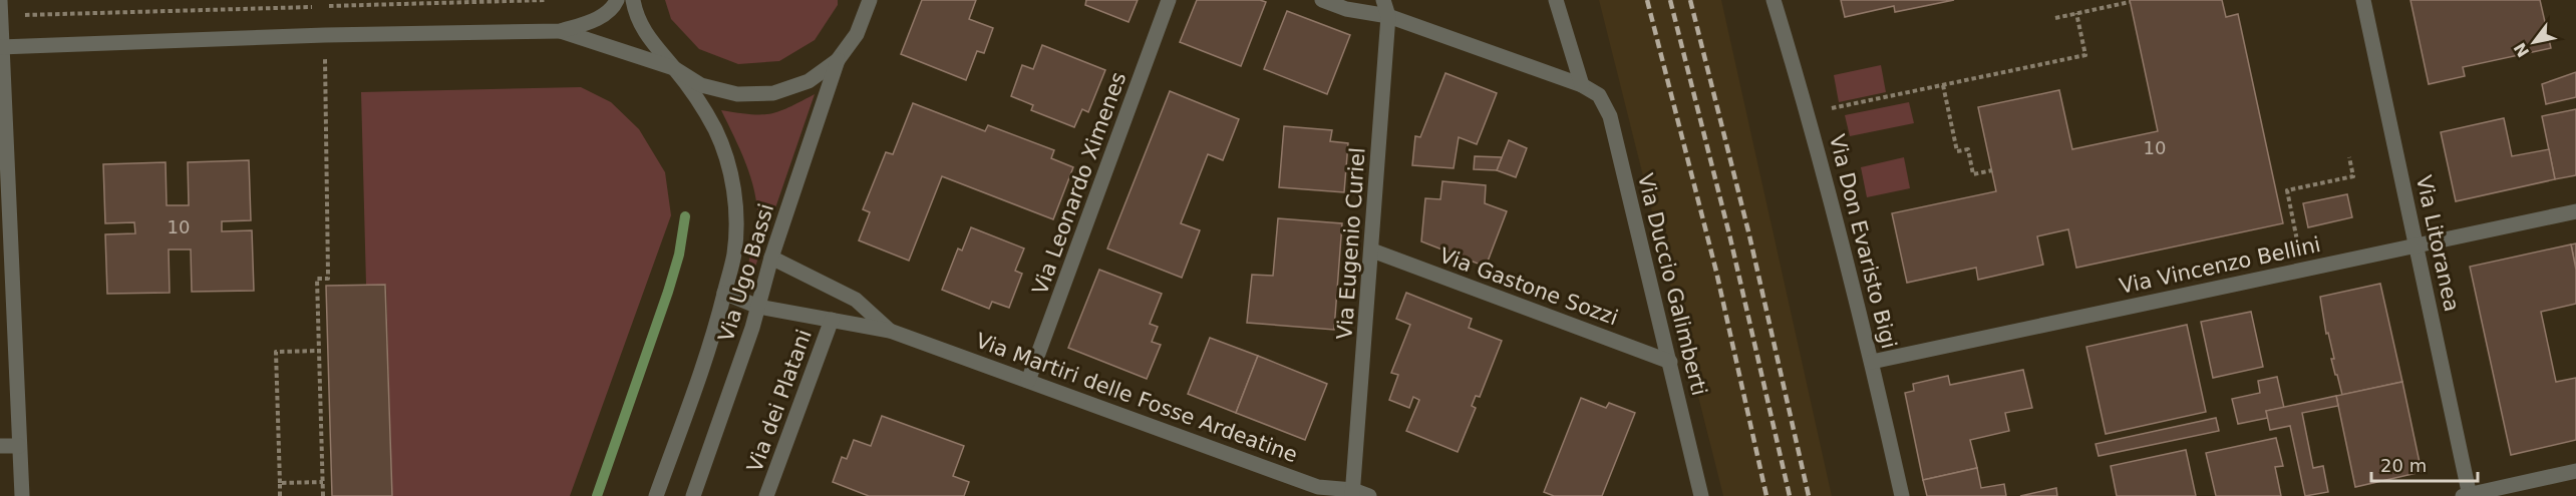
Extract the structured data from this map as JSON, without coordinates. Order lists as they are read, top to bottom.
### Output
{
  "streets": {
    "street": [
      "Via Leonardo Ximenes",
      "Via Don Evaristo Bigi",
      "Via Eugenio Curiel",
      "Via Litoranea",
      "Via Vincenzo Bellini",
      "Via Ugo Bassi",
      "Via Duccio Galimberti",
      "Via Gastone Sozzi",
      "Via Martiri delle Fosse Ardeatine",
      "Via dei Platani"
    ]
  },
  "crossings": [
    ["Via Leonardo Ximenes", "Via Martiri delle Fosse Ardeatine"],
    ["Via Don Evaristo Bigi", "Via Vincenzo Bellini"],
    ["Via Eugenio Curiel", "Via Gastone Sozzi"],
    ["Via Eugenio Curiel", "Via Martiri delle Fosse Ardeatine"],
    ["Via Litoranea", "Via Vincenzo Bellini"],
    ["Via Ugo Bassi", "Via Martiri delle Fosse Ardeatine"],
    ["Via Duccio Galimberti", "Via Gastone Sozzi"],
    ["Via Martiri delle Fosse Ardeatine", "Via dei Platani"]
  ],
  "house_numbers": ["10", "10"],
  "scale_bar": "20 m",
  "north": "bottom left"
}
